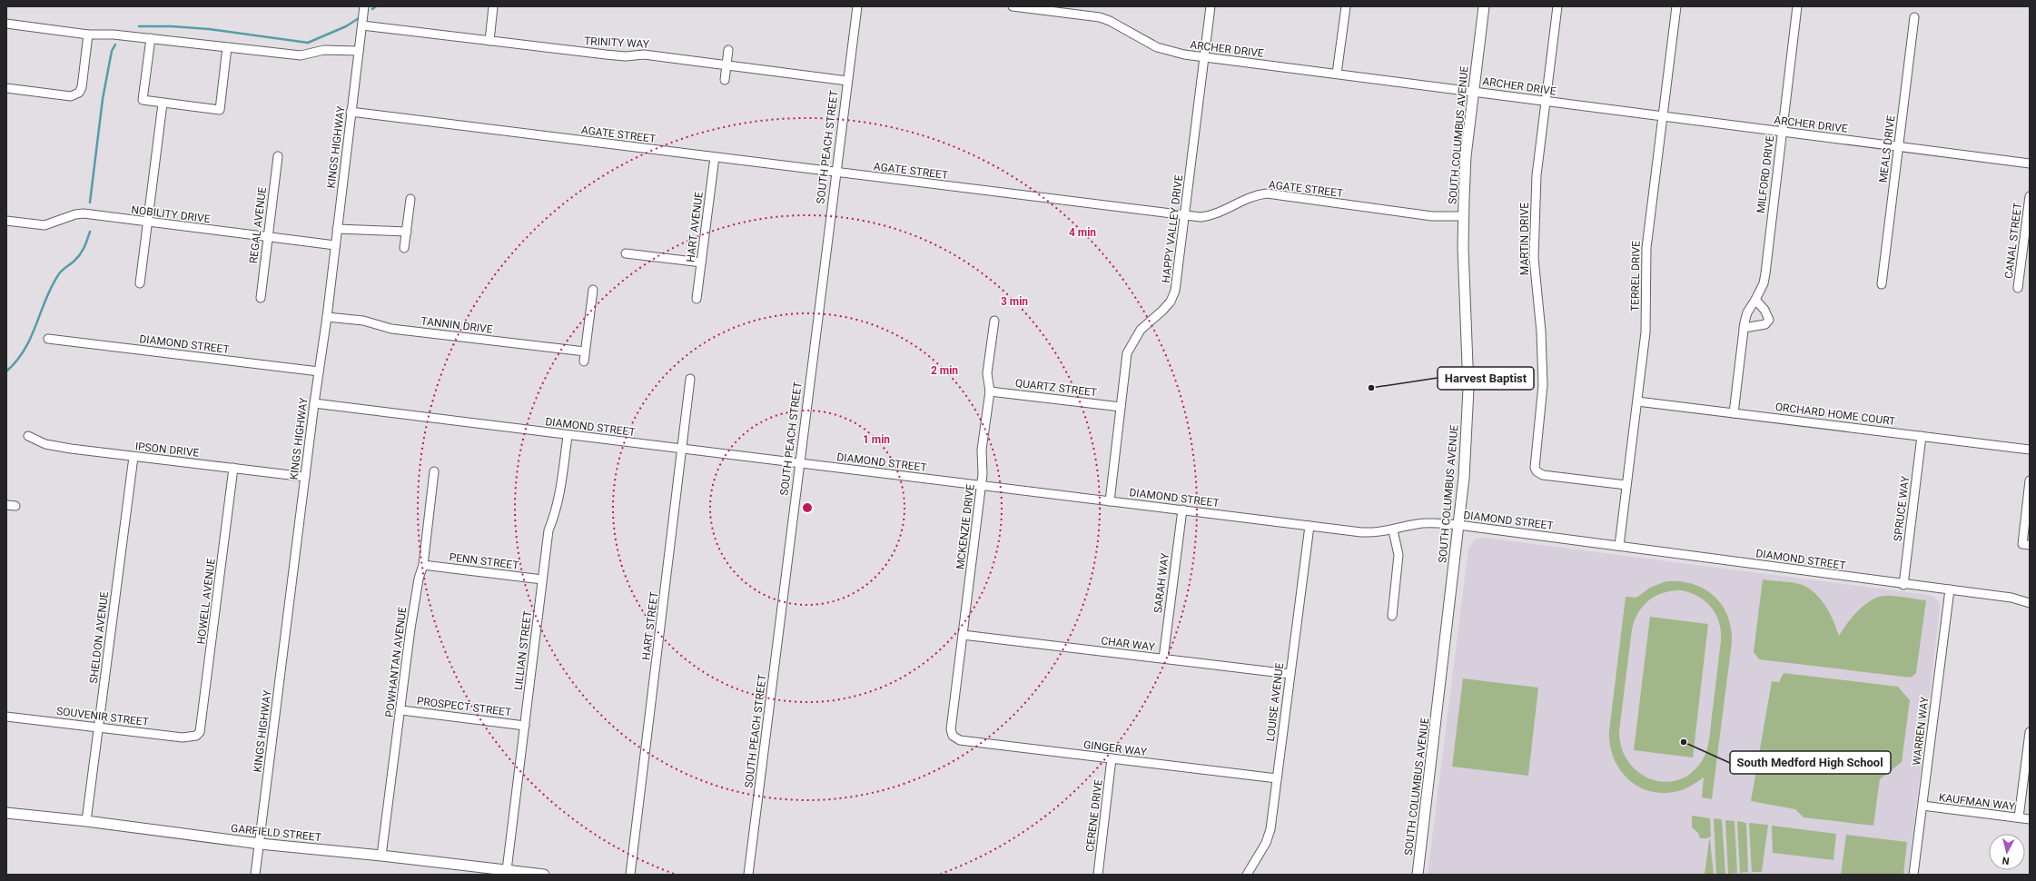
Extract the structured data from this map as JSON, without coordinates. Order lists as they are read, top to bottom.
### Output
{
  "streets": {
    "main road": ["SOUTH COLUMBUS AVENUE", "GARFIELD STREET"],
    "street": [
      "TRINITY WAY",
      "ARCHER DRIVE",
      "AGATE STREET",
      "KINGS HIGHWAY",
      "SOUTH PEACH STREET",
      "MEALS DRIVE",
      "MILFORD DRIVE",
      "NOBILITY DRIVE",
      "REGAL AVENUE",
      "HART AVENUE",
      "HAPPY VALLEY DRIVE",
      "MARTIN DRIVE",
      "CANAL STREET",
      "TERREL DRIVE",
      "TANNIN DRIVE",
      "DIAMOND STREET",
      "QUARTZ STREET",
      "ORCHARD HOME COURT",
      "IPSON DRIVE",
      "SPRUCE WAY",
      "MCKENZIE DRIVE",
      "PENN STREET",
      "SARAH WAY",
      "HOWELL AVENUE",
      "HART STREET",
      "SHELDON AVENUE",
      "CHAR WAY",
      "LILLIAN STREET",
      "POWHANTAN AVENUE",
      "LOUISE AVENUE",
      "PROSPECT STREET",
      "SOUVENIR STREET",
      "WARREN WAY",
      "GINGER WAY",
      "KAUFMAN WAY",
      "CERENE DRIVE"
    ]
  },
  "crossings": [
    ["TRINITY WAY", "KINGS HIGHWAY"],
    ["TRINITY WAY", "SOUTH PEACH STREET"],
    ["ARCHER DRIVE", "SOUTH COLUMBUS AVENUE"],
    ["ARCHER DRIVE", "MEALS DRIVE"],
    ["ARCHER DRIVE", "MILFORD DRIVE"],
    ["ARCHER DRIVE", "HAPPY VALLEY DRIVE"],
    ["ARCHER DRIVE", "MARTIN DRIVE"],
    ["ARCHER DRIVE", "TERREL DRIVE"],
    ["AGATE STREET", "SOUTH COLUMBUS AVENUE"],
    ["AGATE STREET", "KINGS HIGHWAY"],
    ["AGATE STREET", "SOUTH PEACH STREET"],
    ["AGATE STREET", "HART AVENUE"],
    ["AGATE STREET", "HAPPY VALLEY DRIVE"],
    ["SOUTH COLUMBUS AVENUE", "DIAMOND STREET"],
    ["KINGS HIGHWAY", "NOBILITY DRIVE"],
    ["KINGS HIGHWAY", "TANNIN DRIVE"],
    ["KINGS HIGHWAY", "DIAMOND STREET"],
    ["KINGS HIGHWAY", "IPSON DRIVE"],
    ["KINGS HIGHWAY", "GARFIELD STREET"],
    ["SOUTH PEACH STREET", "DIAMOND STREET"],
    ["MILFORD DRIVE", "ORCHARD HOME COURT"],
    ["NOBILITY DRIVE", "REGAL AVENUE"],
    ["HAPPY VALLEY DRIVE", "DIAMOND STREET"],
    ["HAPPY VALLEY DRIVE", "QUARTZ STREET"],
    ["MARTIN DRIVE", "TERREL DRIVE"],
    ["TERREL DRIVE", "DIAMOND STREET"],
    ["TERREL DRIVE", "ORCHARD HOME COURT"],
    ["DIAMOND STREET", "SPRUCE WAY"],
    ["DIAMOND STREET", "MCKENZIE DRIVE"],
    ["DIAMOND STREET", "SARAH WAY"],
    ["DIAMOND STREET", "HART STREET"],
    ["DIAMOND STREET", "LILLIAN STREET"],
    ["DIAMOND STREET", "LOUISE AVENUE"],
    ["DIAMOND STREET", "WARREN WAY"],
    ["QUARTZ STREET", "MCKENZIE DRIVE"],
    ["ORCHARD HOME COURT", "SPRUCE WAY"],
    ["IPSON DRIVE", "HOWELL AVENUE"],
    ["IPSON DRIVE", "SHELDON AVENUE"],
    ["MCKENZIE DRIVE", "CHAR WAY"],
    ["MCKENZIE DRIVE", "GINGER WAY"],
    ["PENN STREET", "LILLIAN STREET"],
    ["PENN STREET", "POWHANTAN AVENUE"],
    ["SARAH WAY", "CHAR WAY"],
    ["HOWELL AVENUE", "SOUVENIR STREET"],
    ["SHELDON AVENUE", "SOUVENIR STREET"],
    ["SHELDON AVENUE", "GARFIELD STREET"],
    ["CHAR WAY", "LOUISE AVENUE"],
    ["LILLIAN STREET", "PROSPECT STREET"],
    ["LILLIAN STREET", "GARFIELD STREET"],
    ["POWHANTAN AVENUE", "PROSPECT STREET"],
    ["POWHANTAN AVENUE", "GARFIELD STREET"],
    ["LOUISE AVENUE", "GINGER WAY"],
    ["WARREN WAY", "KAUFMAN WAY"],
    ["GINGER WAY", "CERENE DRIVE"]
  ],
  "places": ["Harvest Baptist", "South Medford High School"],
  "north": "bottom",
  "rings": [
    "4 min",
    "3 min",
    "2 min",
    "1 min"
  ]
}
